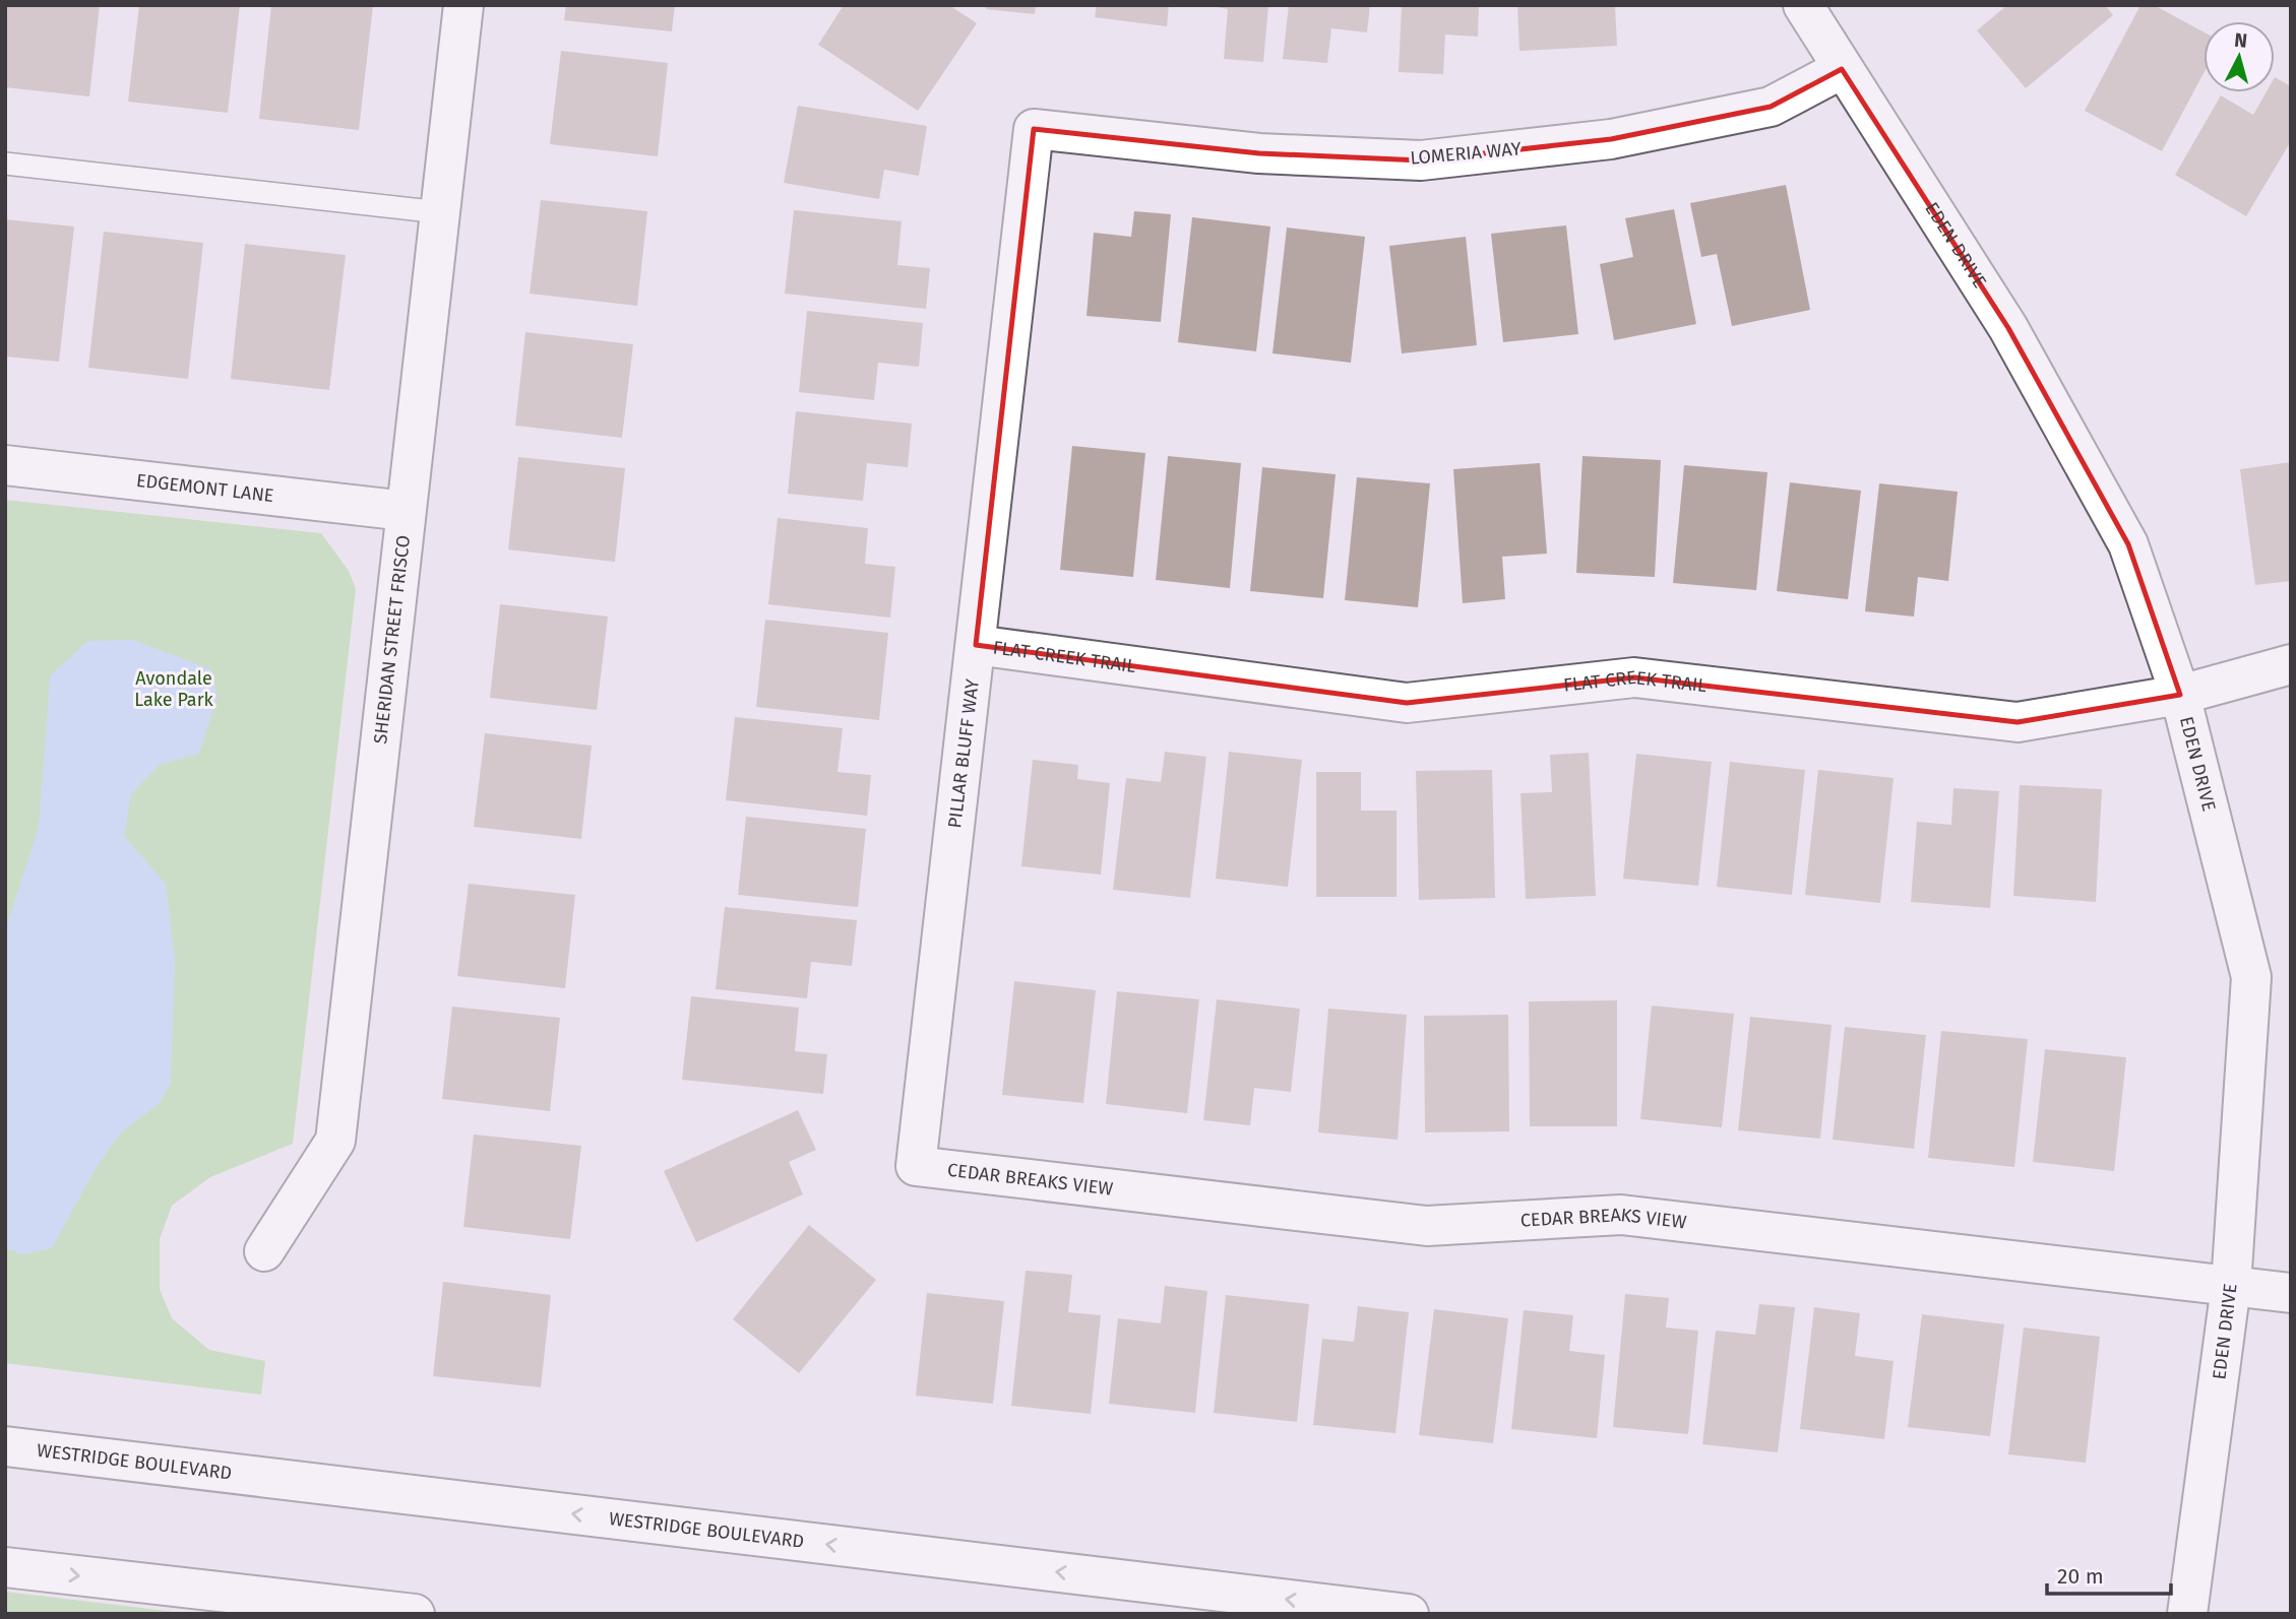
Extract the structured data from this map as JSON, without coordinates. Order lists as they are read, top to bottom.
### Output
{
  "streets": {
    "street": [
      "LOMERIA WAY",
      "EDEN DRIVE",
      "EDGEMONT LANE",
      "SHERIDAN STREET FRISCO",
      "FLAT CREEK TRAIL",
      "PILLAR BLUFF WAY",
      "CEDAR BREAKS VIEW",
      "WESTRIDGE BOULEVARD"
    ]
  },
  "crossings": [
    ["LOMERIA WAY", "EDEN DRIVE"],
    ["LOMERIA WAY", "PILLAR BLUFF WAY"],
    ["EDEN DRIVE", "FLAT CREEK TRAIL"],
    ["EDEN DRIVE", "CEDAR BREAKS VIEW"],
    ["EDGEMONT LANE", "SHERIDAN STREET FRISCO"],
    ["FLAT CREEK TRAIL", "PILLAR BLUFF WAY"],
    ["PILLAR BLUFF WAY", "CEDAR BREAKS VIEW"]
  ],
  "one_way": ["WESTRIDGE BOULEVARD"],
  "parks": ["Avondale Lake Park"],
  "scale_bar": "20 m",
  "north": "top"
}
